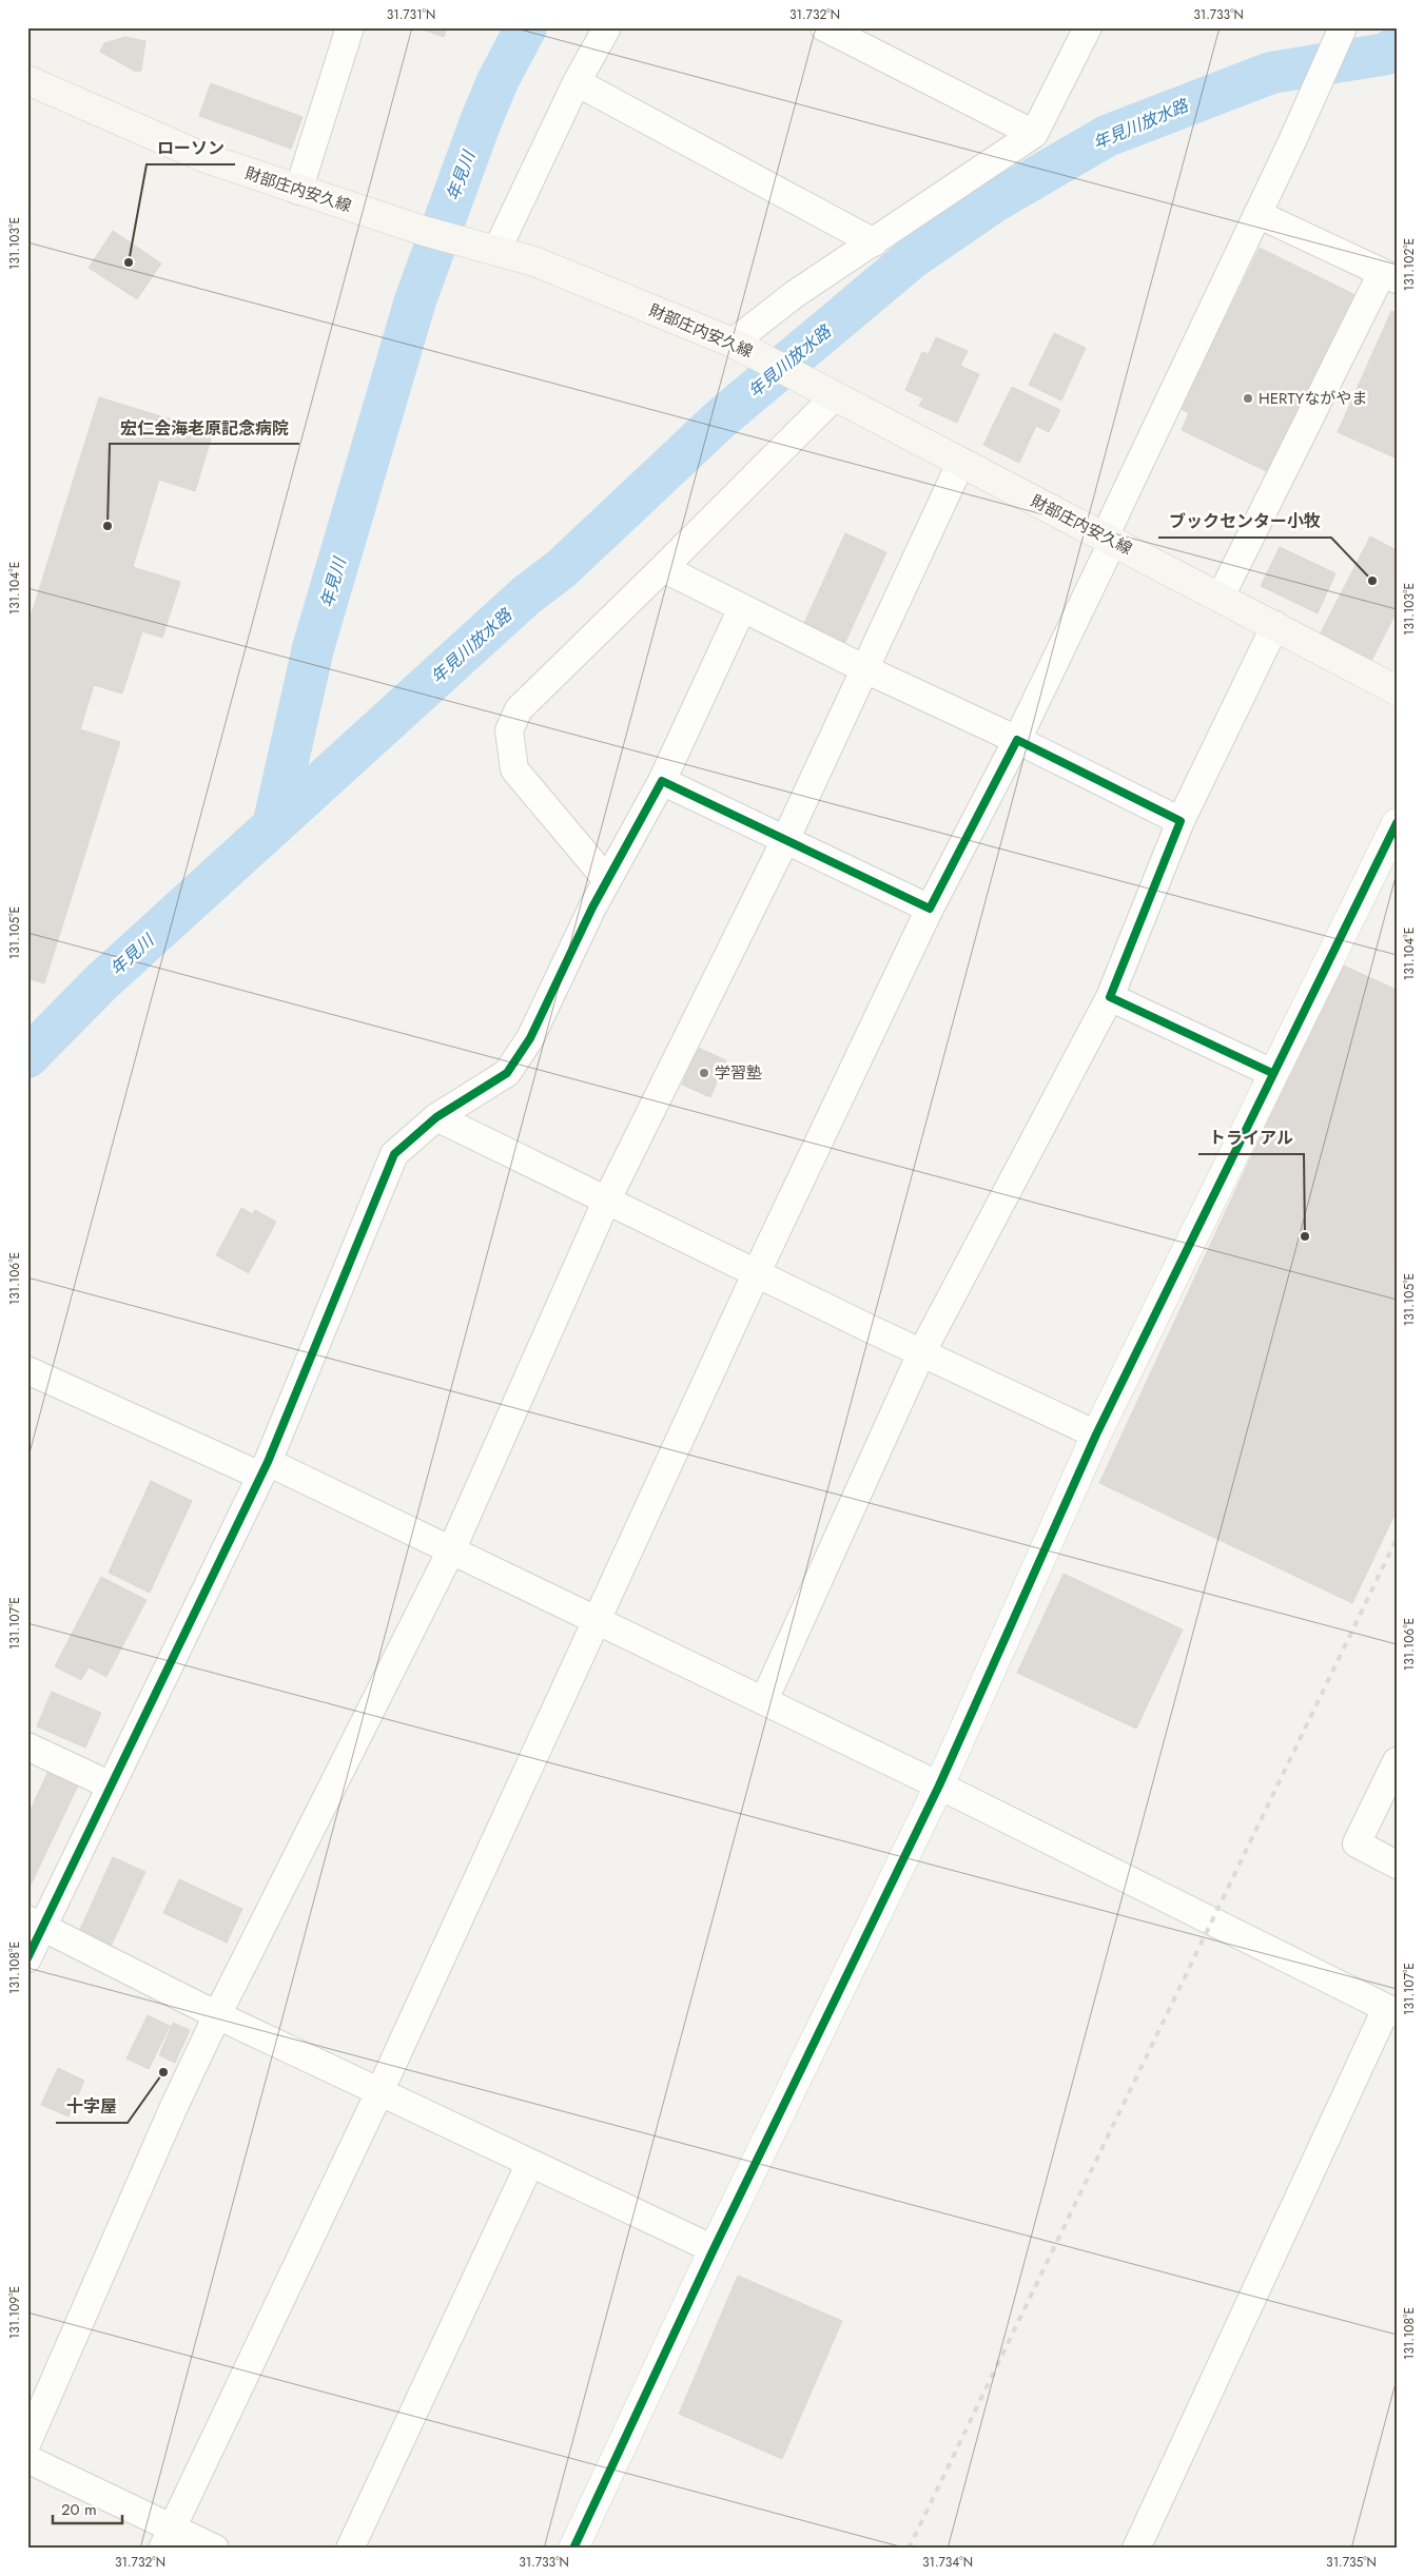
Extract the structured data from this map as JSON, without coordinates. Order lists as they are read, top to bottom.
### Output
{
  "streets": {
    "main road": ["財部庄内安久線"]
  },
  "water": ["年見川放水路", "年見川"],
  "places": [
    "ローソン",
    "HERTYながやま",
    "宏仁会海老原記念病院",
    "ブックセンター小牧",
    "学習塾",
    "トライアル",
    "十字屋"
  ],
  "scale_bar": "20 m",
  "coordinates": [
    "31.731°N",
    "31.732°N",
    "31.733°N",
    "131.103°E",
    "131.102°E",
    "131.104°E",
    "131.105°E",
    "131.106°E",
    "131.107°E",
    "131.108°E",
    "131.109°E",
    "31.734°N",
    "31.735°N"
  ]
}
